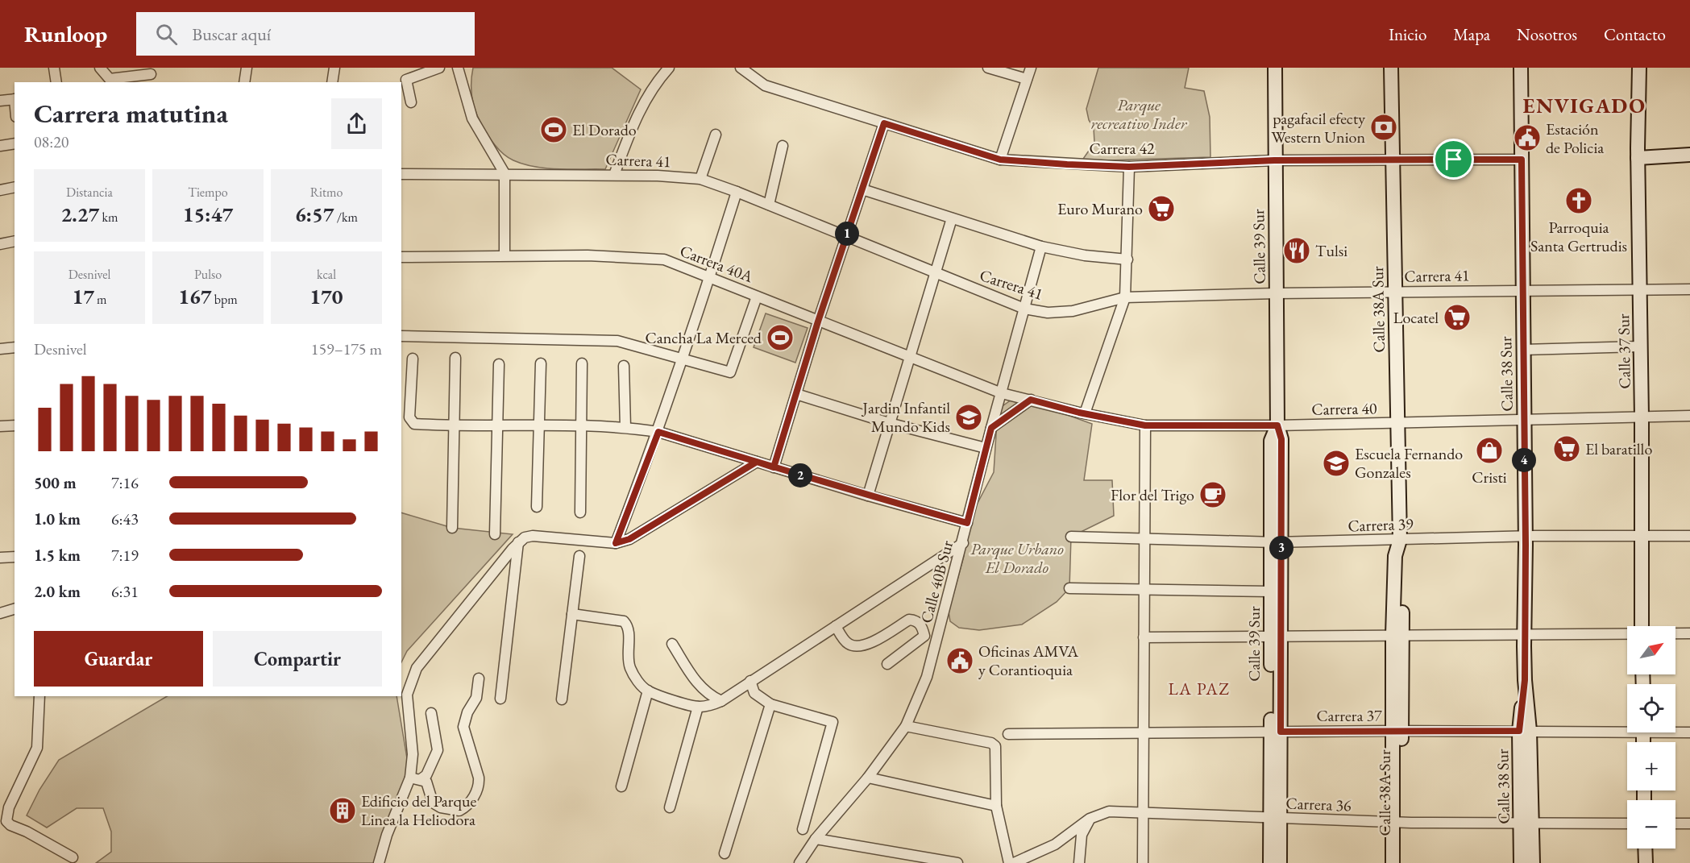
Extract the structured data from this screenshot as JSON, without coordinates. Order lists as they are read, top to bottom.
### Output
{
  "streets": {
    "street": [
      "Carrera 42",
      "Carrera 41",
      "Calle 39 Sur",
      "Carrera 40A",
      "Calle 38A Sur",
      "Calle 37 Sur",
      "Calle 38 Sur",
      "Carrera 40",
      "Carrera 39",
      "Calle 40B Sur",
      "Carrera 37",
      "Carrera 36"
    ]
  },
  "crossings": [
    ["Carrera 42", "Calle 39 Sur"],
    ["Carrera 42", "Calle 38A Sur"],
    ["Carrera 42", "Calle 38 Sur"],
    ["Carrera 41", "Calle 39 Sur"],
    ["Carrera 41", "Calle 38A Sur"],
    ["Carrera 41", "Calle 37 Sur"],
    ["Carrera 41", "Calle 38 Sur"],
    ["Carrera 41", "Calle 40B Sur"],
    ["Calle 39 Sur", "Carrera 40"],
    ["Calle 39 Sur", "Carrera 39"],
    ["Calle 39 Sur", "Carrera 37"],
    ["Calle 39 Sur", "Carrera 36"],
    ["Carrera 40A", "Carrera 40"],
    ["Carrera 40A", "Calle 40B Sur"],
    ["Calle 38A Sur", "Carrera 40"],
    ["Calle 38A Sur", "Carrera 39"],
    ["Calle 38A Sur", "Carrera 37"],
    ["Calle 38A Sur", "Carrera 36"],
    ["Calle 37 Sur", "Carrera 40"],
    ["Calle 37 Sur", "Carrera 39"],
    ["Calle 38 Sur", "Carrera 40"],
    ["Calle 38 Sur", "Carrera 39"],
    ["Calle 38 Sur", "Carrera 37"],
    ["Calle 38 Sur", "Carrera 36"],
    ["Carrera 40", "Calle 40B Sur"]
  ],
  "districts": ["ENVIGADO", "LA PAZ"],
  "parks": ["Parque recreativo Inder", "Parque Urbano El Dorado"],
  "places": {
    "bank": ["pagafacil efecty Western Union"],
    "sports": ["El Dorado", "Cancha La Merced"],
    "public building": ["Estación de Policia", "Oficinas AMVA y Corantioquia"],
    "church": ["Parroquia Santa Gertrudis"],
    "supermarket": ["Euro Murano", "Locatel", "El baratillo"],
    "restaurant": ["Tulsi"],
    "school or university": ["Jardin Infantil Mundo Kids", "Escuela Fernando Gonzales"],
    "shop": ["Cristi"],
    "cafe": ["Flor del Trigo"],
    "building": ["Edificio del Parque Linea la Heliodora"]
  },
  "north": "top right",
  "page": {
    "header": "Runloop",
    "search": "Buscar aquí",
    "nav": [
      "Inicio",
      "Mapa",
      "Nosotros",
      "Contacto"
    ],
    "heading": ["Carrera matutina", "08:20"],
    "stats": [
      ["Distancia", "2.27 km"],
      ["Tiempo", "15:47"],
      ["Ritmo", "6:57 /km"],
      ["Desnivel", "17 m"],
      ["Pulso", "167 bpm"],
      ["kcal", "170"]
    ],
    "pins": [
      "1",
      "4",
      "2",
      "3"
    ],
    "chart": ["Desnivel", "159–175 m"],
    "list": [
      {
        "name": "500 m",
        "note": "7:16"
      },
      {
        "name": "1.0 km",
        "note": "6:43"
      },
      {
        "name": "1.5 km",
        "note": "7:19"
      },
      {
        "name": "2.0 km",
        "note": "6:31"
      }
    ],
    "buttons": ["Guardar", "Compartir"],
    "map_buttons": ["+", "−"]
  }
}
